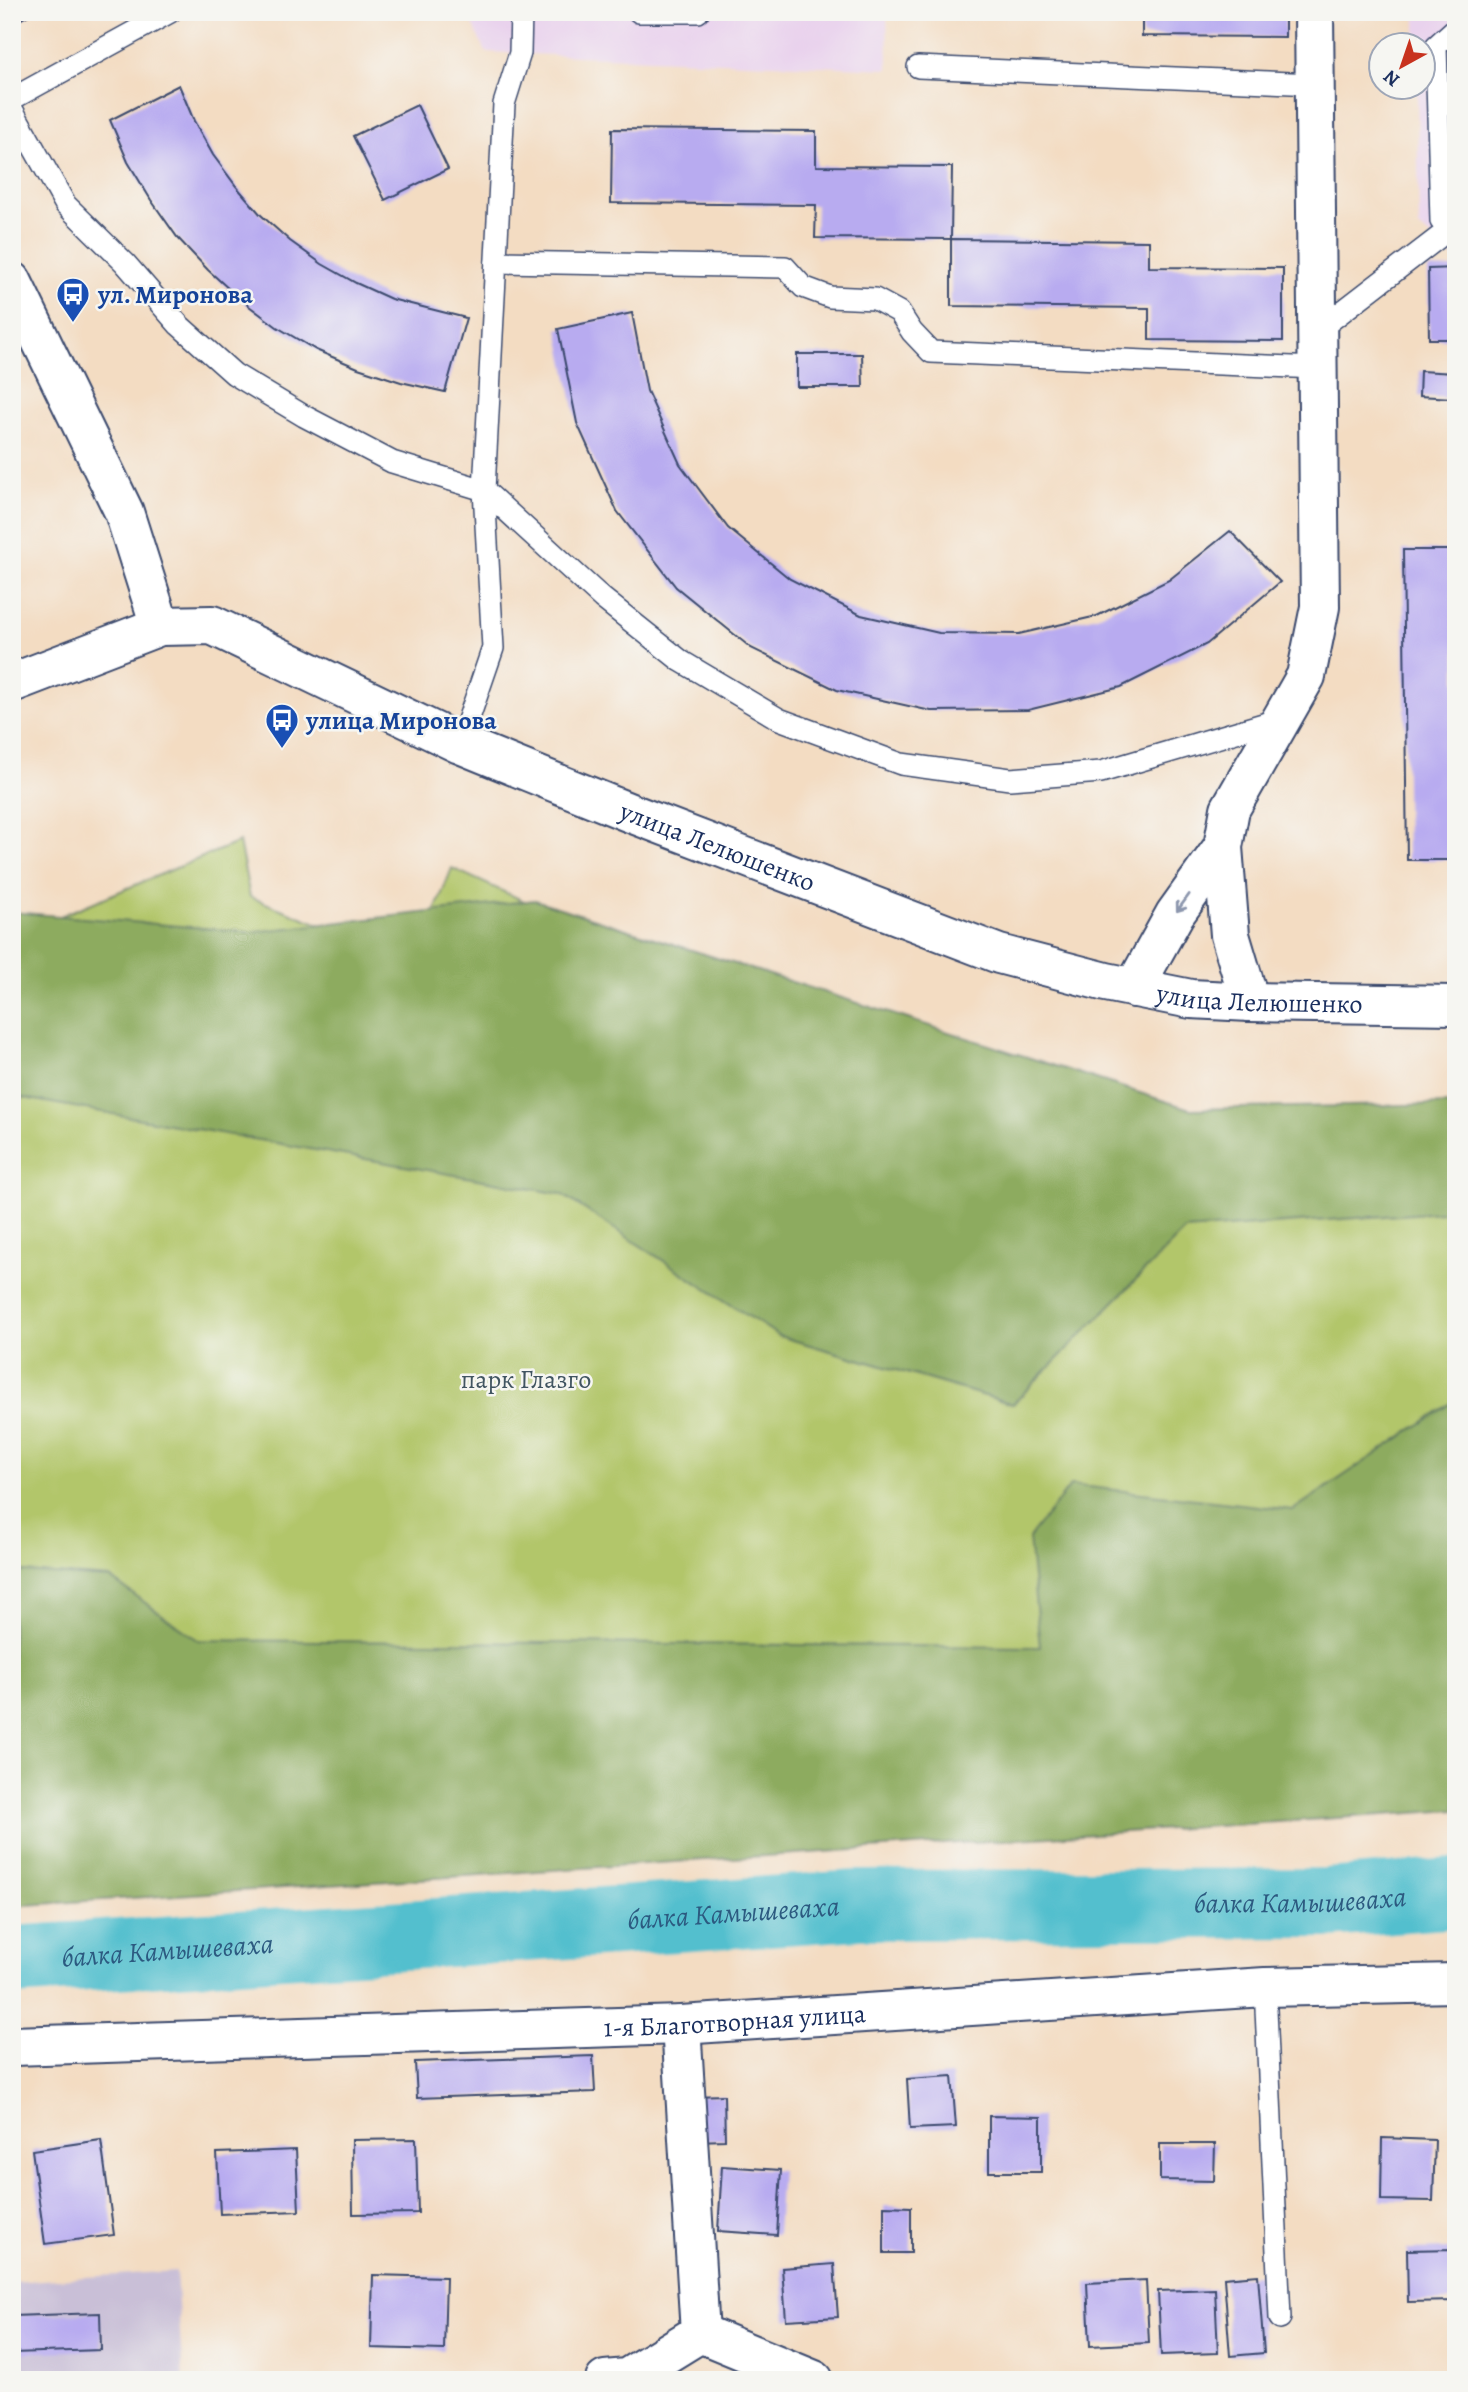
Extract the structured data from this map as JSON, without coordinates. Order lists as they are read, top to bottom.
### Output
{
  "streets": {
    "street": ["улица Лелюшенко", "1-я Благотворная улица"]
  },
  "water": ["балка Камышеваха"],
  "parks": ["парк Глазго"],
  "places": {
    "bus stop": ["ул. Миронова", "улица Миронова"]
  },
  "north": "bottom left"
}
